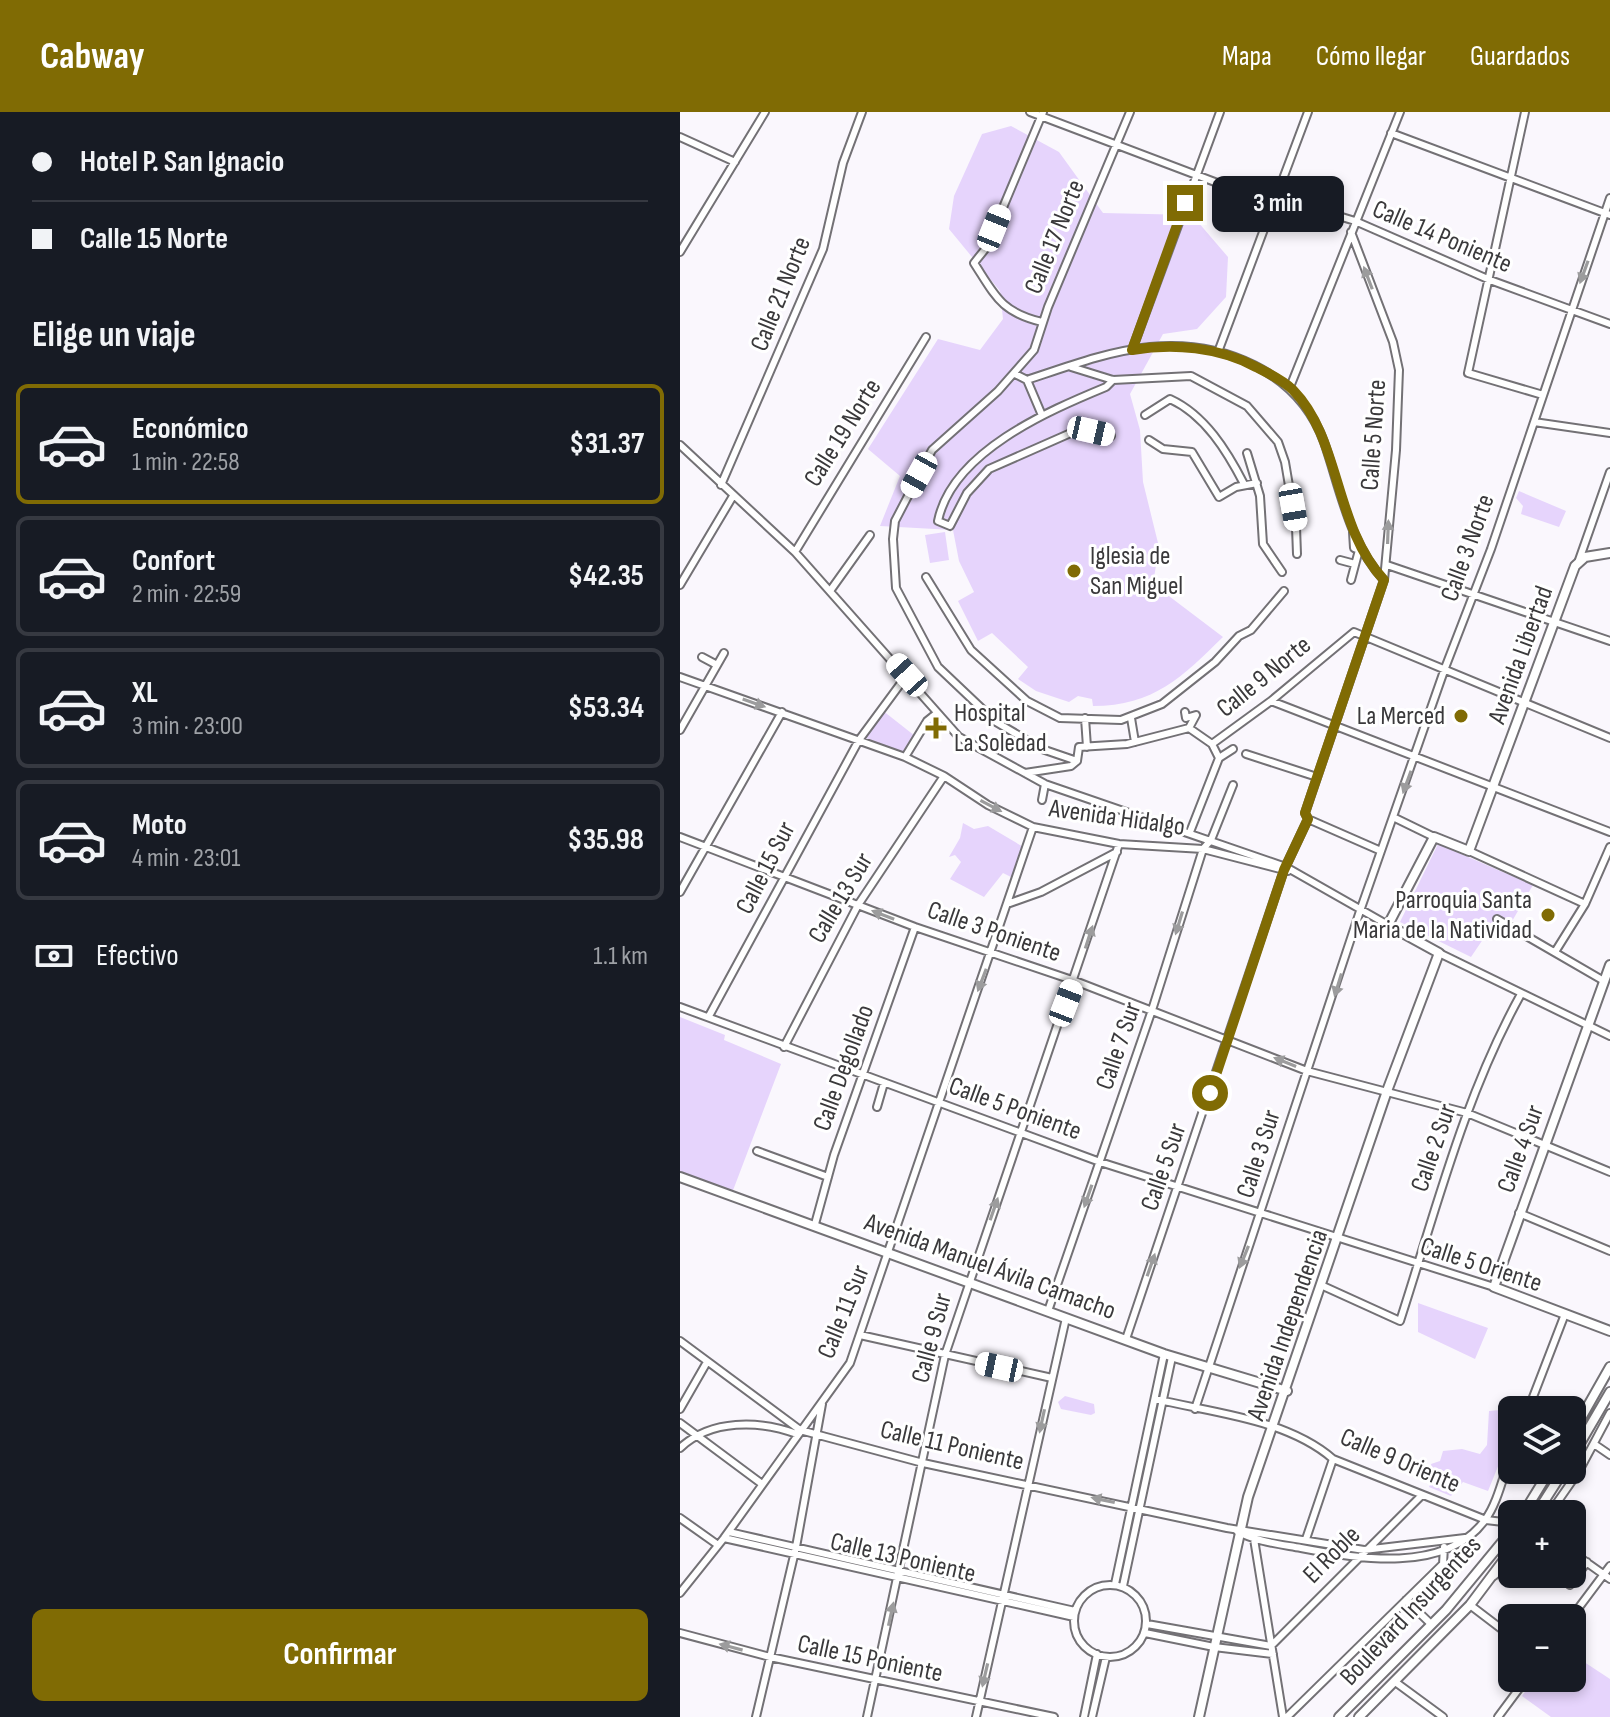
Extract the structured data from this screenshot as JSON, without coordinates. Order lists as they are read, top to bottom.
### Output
{
  "streets": {
    "main road": [
      "Avenida Libertad",
      "Calle 4 Sur",
      "Calle 5 Oriente",
      "Avenida Manuel Ávila Camacho",
      "Avenida Independencia",
      "Boulevard Insurgentes"
    ],
    "street": [
      "Calle 17 Norte",
      "Calle 14 Poniente",
      "Calle 21 Norte",
      "Calle 19 Norte",
      "Calle 5 Norte",
      "Calle 3 Norte",
      "Calle 9 Norte",
      "Avenida Hidalgo",
      "Calle 15 Sur",
      "Calle 13 Sur",
      "Calle 3 Poniente",
      "Calle 7 Sur",
      "Calle Degollado",
      "Calle 5 Poniente",
      "Calle 2 Sur",
      "Calle 3 Sur",
      "Calle 5 Sur",
      "Calle 11 Sur",
      "Calle 9 Sur",
      "Calle 11 Poniente",
      "Calle 9 Oriente",
      "El Roble",
      "Calle 13 Poniente",
      "Calle 15 Poniente"
    ]
  },
  "crossings": [
    ["Calle 17 Norte", "Calle 14 Poniente"],
    ["Calle 14 Poniente", "Calle 3 Norte"],
    ["Calle 5 Norte", "Calle 9 Norte"],
    ["Calle 5 Norte", "Avenida Hidalgo"],
    ["Calle 5 Norte", "Calle 5 Sur"],
    ["Calle 3 Norte", "Avenida Hidalgo"],
    ["Calle 3 Norte", "Calle 3 Sur"],
    ["Avenida Hidalgo", "Calle 15 Sur"],
    ["Avenida Hidalgo", "Calle 13 Sur"],
    ["Avenida Hidalgo", "Calle 7 Sur"],
    ["Avenida Hidalgo", "Calle 3 Sur"],
    ["Avenida Hidalgo", "Calle 5 Sur"],
    ["Avenida Hidalgo", "Calle 11 Sur"],
    ["Avenida Hidalgo", "Calle 9 Sur"],
    ["Calle 15 Sur", "Calle 3 Poniente"],
    ["Calle 15 Sur", "Calle 5 Poniente"],
    ["Calle 13 Sur", "Calle 3 Poniente"],
    ["Calle 13 Sur", "Calle 5 Poniente"],
    ["Calle 3 Poniente", "Calle 7 Sur"],
    ["Calle 3 Poniente", "Calle Degollado"],
    ["Calle 3 Poniente", "Calle 2 Sur"],
    ["Calle 3 Poniente", "Calle 4 Sur"],
    ["Calle 3 Poniente", "Calle 3 Sur"],
    ["Calle 3 Poniente", "Calle 5 Sur"],
    ["Calle 3 Poniente", "Calle 11 Sur"],
    ["Calle 3 Poniente", "Avenida Independencia"],
    ["Calle 3 Poniente", "Calle 9 Sur"],
    ["Calle 7 Sur", "Calle 5 Poniente"],
    ["Calle 7 Sur", "Avenida Manuel Ávila Camacho"],
    ["Calle Degollado", "Calle 5 Poniente"],
    ["Calle Degollado", "Avenida Manuel Ávila Camacho"],
    ["Calle 5 Poniente", "Calle 3 Sur"],
    ["Calle 5 Poniente", "Calle 5 Sur"],
    ["Calle 5 Poniente", "Calle 5 Oriente"],
    ["Calle 5 Poniente", "Calle 11 Sur"],
    ["Calle 5 Poniente", "Avenida Independencia"],
    ["Calle 5 Poniente", "Calle 9 Sur"],
    ["Calle 2 Sur", "Calle 5 Oriente"],
    ["Calle 2 Sur", "Avenida Independencia"],
    ["Calle 4 Sur", "Calle 5 Oriente"],
    ["Calle 3 Sur", "Avenida Manuel Ávila Camacho"],
    ["Calle 3 Sur", "Calle 9 Oriente"],
    ["Calle 5 Sur", "Avenida Manuel Ávila Camacho"],
    ["Calle 5 Oriente", "Avenida Independencia"],
    ["Avenida Manuel Ávila Camacho", "Calle 11 Sur"],
    ["Avenida Manuel Ávila Camacho", "Avenida Independencia"],
    ["Avenida Manuel Ávila Camacho", "Calle 9 Sur"],
    ["Calle 11 Sur", "Calle 11 Poniente"],
    ["Calle 11 Sur", "Calle 13 Poniente"],
    ["Calle 11 Sur", "Calle 15 Poniente"],
    ["Avenida Independencia", "Calle 11 Poniente"],
    ["Avenida Independencia", "Calle 9 Oriente"],
    ["Calle 9 Sur", "Calle 11 Poniente"],
    ["Calle 9 Sur", "Calle 13 Poniente"],
    ["Calle 9 Sur", "Calle 15 Poniente"],
    ["Calle 9 Oriente", "El Roble"]
  ],
  "one_way": [
    "Calle 5 Norte",
    "Calle 7 Sur",
    "Calle 3 Sur",
    "Calle 9 Sur"
  ],
  "places": {
    "other": ["Iglesia de San Miguel", "La Merced", "Parroquia Santa Maria de la Natividad"],
    "health": ["Hospital La Soledad"]
  },
  "page": {
    "header": "Cabway",
    "nav": ["Mapa", "Cómo llegar", "Guardados"],
    "banner": ["Hotel P. San Ignacio", "Calle 15 Norte"],
    "bubble": "3 min",
    "heading": "Elige un viaje",
    "list": [
      {
        "name": "Económico",
        "note": "1 min · 22:58",
        "value": "$31.37"
      },
      {
        "name": "Confort",
        "note": "2 min · 22:59",
        "value": "$42.35"
      },
      {
        "name": "XL",
        "note": "3 min · 23:00",
        "value": "$53.34"
      },
      {
        "name": "Moto",
        "note": "4 min · 23:01",
        "value": "$35.98"
      }
    ],
    "pay": ["Efectivo", "1.1 km"],
    "map_buttons": ["+", "−"],
    "buttons": "Confirmar"
  }
}
